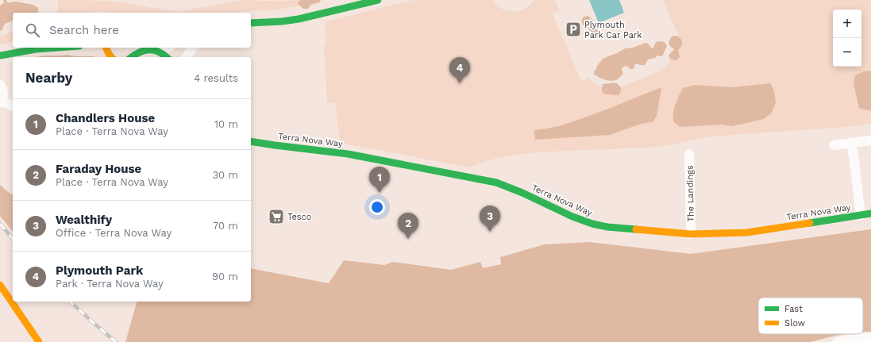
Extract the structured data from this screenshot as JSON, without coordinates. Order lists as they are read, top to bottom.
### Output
{
  "streets": {
    "street": ["Terra Nova Way", "The Landings"]
  },
  "crossings": [
    ["Terra Nova Way", "The Landings"]
  ],
  "places": {
    "parking": ["Plymouth Park Car Park"],
    "supermarket": ["Tesco"]
  },
  "legend": ["Fast", "Slow"],
  "page": {
    "map_buttons": ["+", "−"],
    "search": "Search here",
    "pins": [
      "4",
      "1",
      "3",
      "2"
    ],
    "heading": ["Nearby", "4 results"],
    "list": [
      {
        "mark": "1",
        "name": "Chandlers House",
        "note": "Place · Terra Nova Way",
        "value": "10 m"
      },
      {
        "mark": "2",
        "name": "Faraday House",
        "note": "Place · Terra Nova Way",
        "value": "30 m"
      },
      {
        "mark": "3",
        "name": "Wealthify",
        "note": "Office · Terra Nova Way",
        "value": "70 m"
      },
      {
        "mark": "4",
        "name": "Plymouth Park",
        "note": "Park · Terra Nova Way",
        "value": "90 m"
      }
    ]
  }
}
